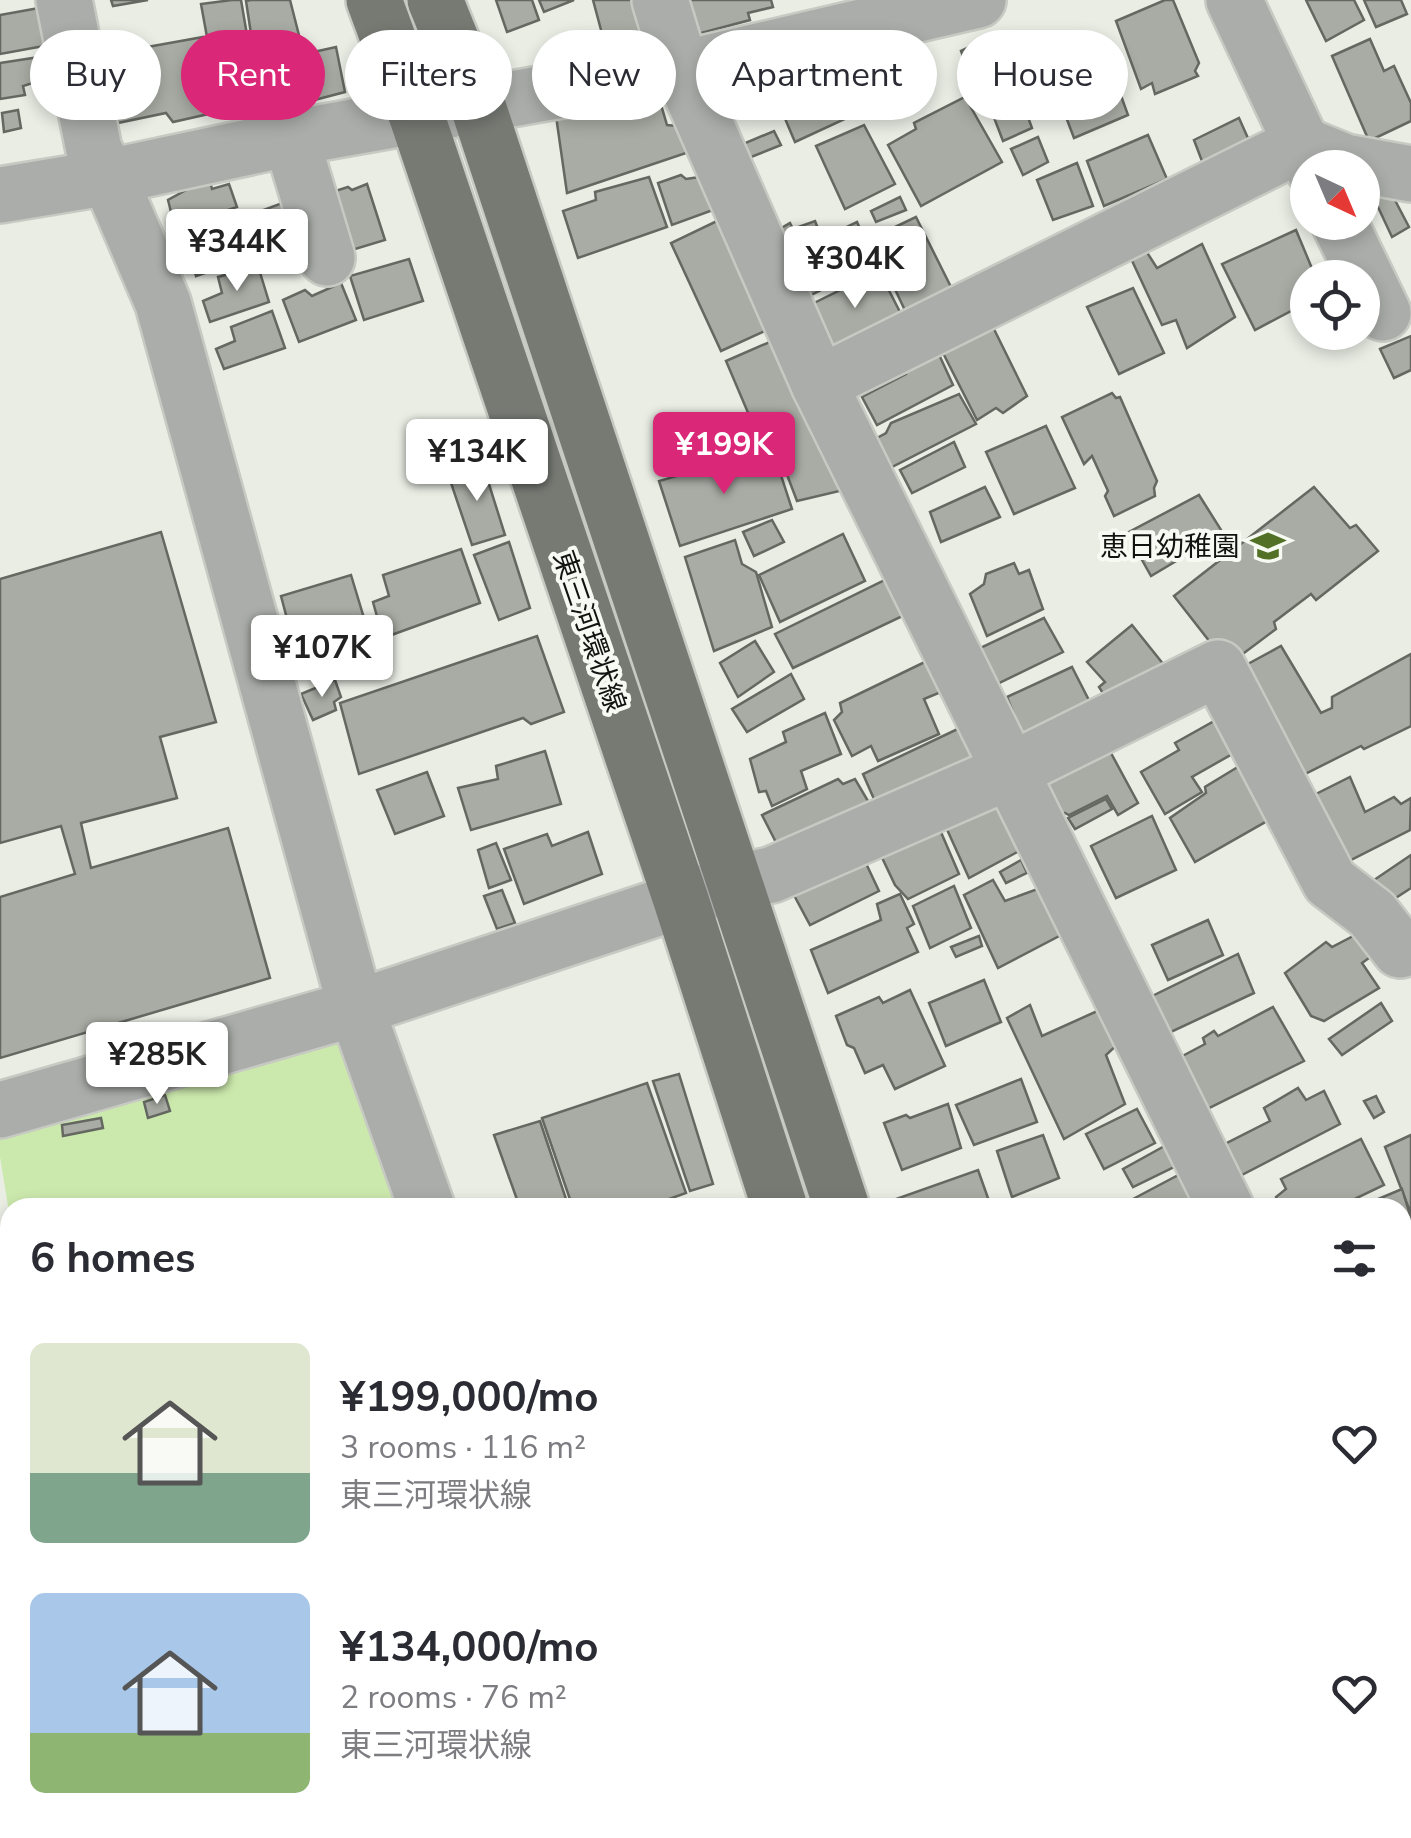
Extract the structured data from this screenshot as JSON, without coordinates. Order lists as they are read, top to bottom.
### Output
{
  "streets": {
    "main road": ["東三河環状線"]
  },
  "places": {
    "school or university": ["恵日幼稚園"]
  },
  "north": "bottom right",
  "page": {
    "chip": [
      "Buy",
      "Rent",
      "Filters",
      "New",
      "Apartment",
      "House"
    ],
    "price": [
      "¥344K",
      "¥304K",
      "¥199K",
      "¥134K",
      "¥107K",
      "¥285K"
    ],
    "heading": "6 homes",
    "list": [
      {
        "name": "¥199,000/mo",
        "note": "3 rooms · 116 m² · 東三河環状線"
      },
      {
        "name": "¥134,000/mo",
        "note": "2 rooms · 76 m² · 東三河環状線"
      }
    ]
  }
}
